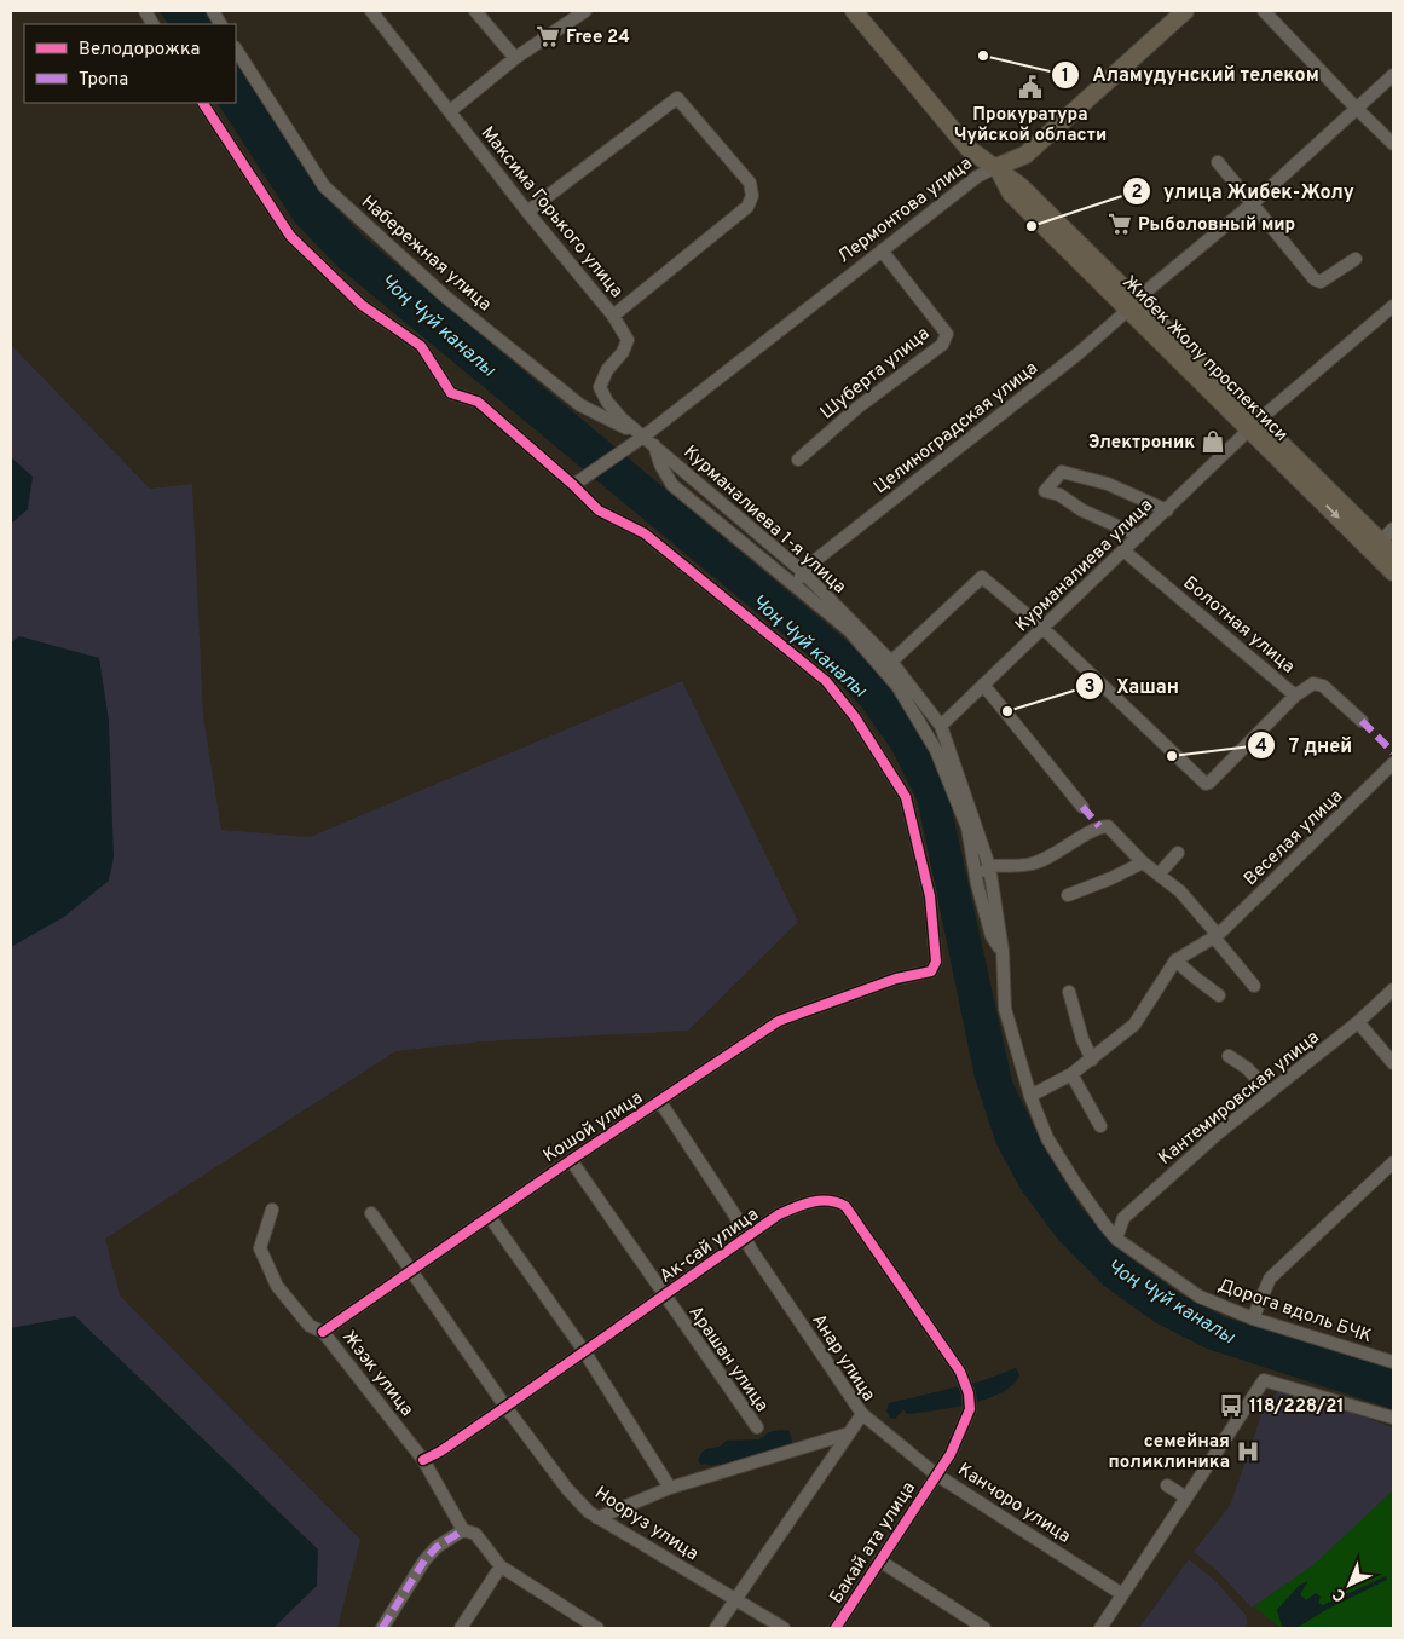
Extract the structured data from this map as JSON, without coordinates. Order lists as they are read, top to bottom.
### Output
{
  "streets": {
    "main road": ["Лермонтова улица", "Жибек Жолу проспектиси"],
    "street": [
      "Максима Горького улица",
      "Набережная улица",
      "Шуберта улица",
      "Целиноградская улица",
      "Курманалиева 1-я улица",
      "Курманалиева улица",
      "Болотная улица",
      "Веселая улица",
      "Кантемировская улица",
      "Кошой улица",
      "Ак-сай улица",
      "Дорога вдоль БЧК",
      "Анар улица",
      "Арашан улица",
      "Жээк улица",
      "Канчоро улица",
      "Нооруз улица",
      "Бакай ата улица"
    ]
  },
  "crossings": [
    ["Лермонтова улица", "Максима Горького улица"],
    ["Лермонтова улица", "Набережная улица"],
    ["Лермонтова улица", "Жибек Жолу проспектиси"],
    ["Лермонтова улица", "Шуберта улица"],
    ["Лермонтова улица", "Курманалиева 1-я улица"],
    ["Лермонтова улица", "Кошой улица"],
    ["Максима Горького улица", "Набережная улица"],
    ["Максима Горького улица", "Курманалиева 1-я улица"],
    ["Набережная улица", "Курманалиева 1-я улица"],
    ["Жибек Жолу проспектиси", "Целиноградская улица"],
    ["Жибек Жолу проспектиси", "Курманалиева улица"],
    ["Целиноградская улица", "Курманалиева 1-я улица"],
    ["Курманалиева 1-я улица", "Курманалиева улица"],
    ["Курманалиева 1-я улица", "Веселая улица"],
    ["Курманалиева 1-я улица", "Дорога вдоль БЧК"],
    ["Курманалиева улица", "Болотная улица"],
    ["Веселая улица", "Дорога вдоль БЧК"],
    ["Кантемировская улица", "Дорога вдоль БЧК"],
    ["Кошой улица", "Анар улица"],
    ["Кошой улица", "Арашан улица"],
    ["Кошой улица", "Жээк улица"],
    ["Кошой улица", "Нооруз улица"],
    ["Ак-сай улица", "Анар улица"],
    ["Ак-сай улица", "Арашан улица"],
    ["Ак-сай улица", "Жээк улица"],
    ["Ак-сай улица", "Канчоро улица"],
    ["Ак-сай улица", "Нооруз улица"],
    ["Ак-сай улица", "Бакай ата улица"],
    ["Анар улица", "Канчоро улица"],
    ["Анар улица", "Нооруз улица"],
    ["Канчоро улица", "Бакай ата улица"]
  ],
  "water": ["Чоң Чүй каналы"],
  "places": {
    "supermarket": ["Free 24", "Рыболовный мир"],
    "other": [
      "Аламудунский телеком",
      "улица Жибек-Жолу",
      "Хашан",
      "7 дней"
    ],
    "public building": ["Прокуратура Чуйской области"],
    "shop": ["Электроник"],
    "bus stop": ["118/228/21"],
    "hospital": ["семейная поликлиника"]
  },
  "legend": ["Велодорожка", "Тропа"],
  "north": "bottom left"
}
